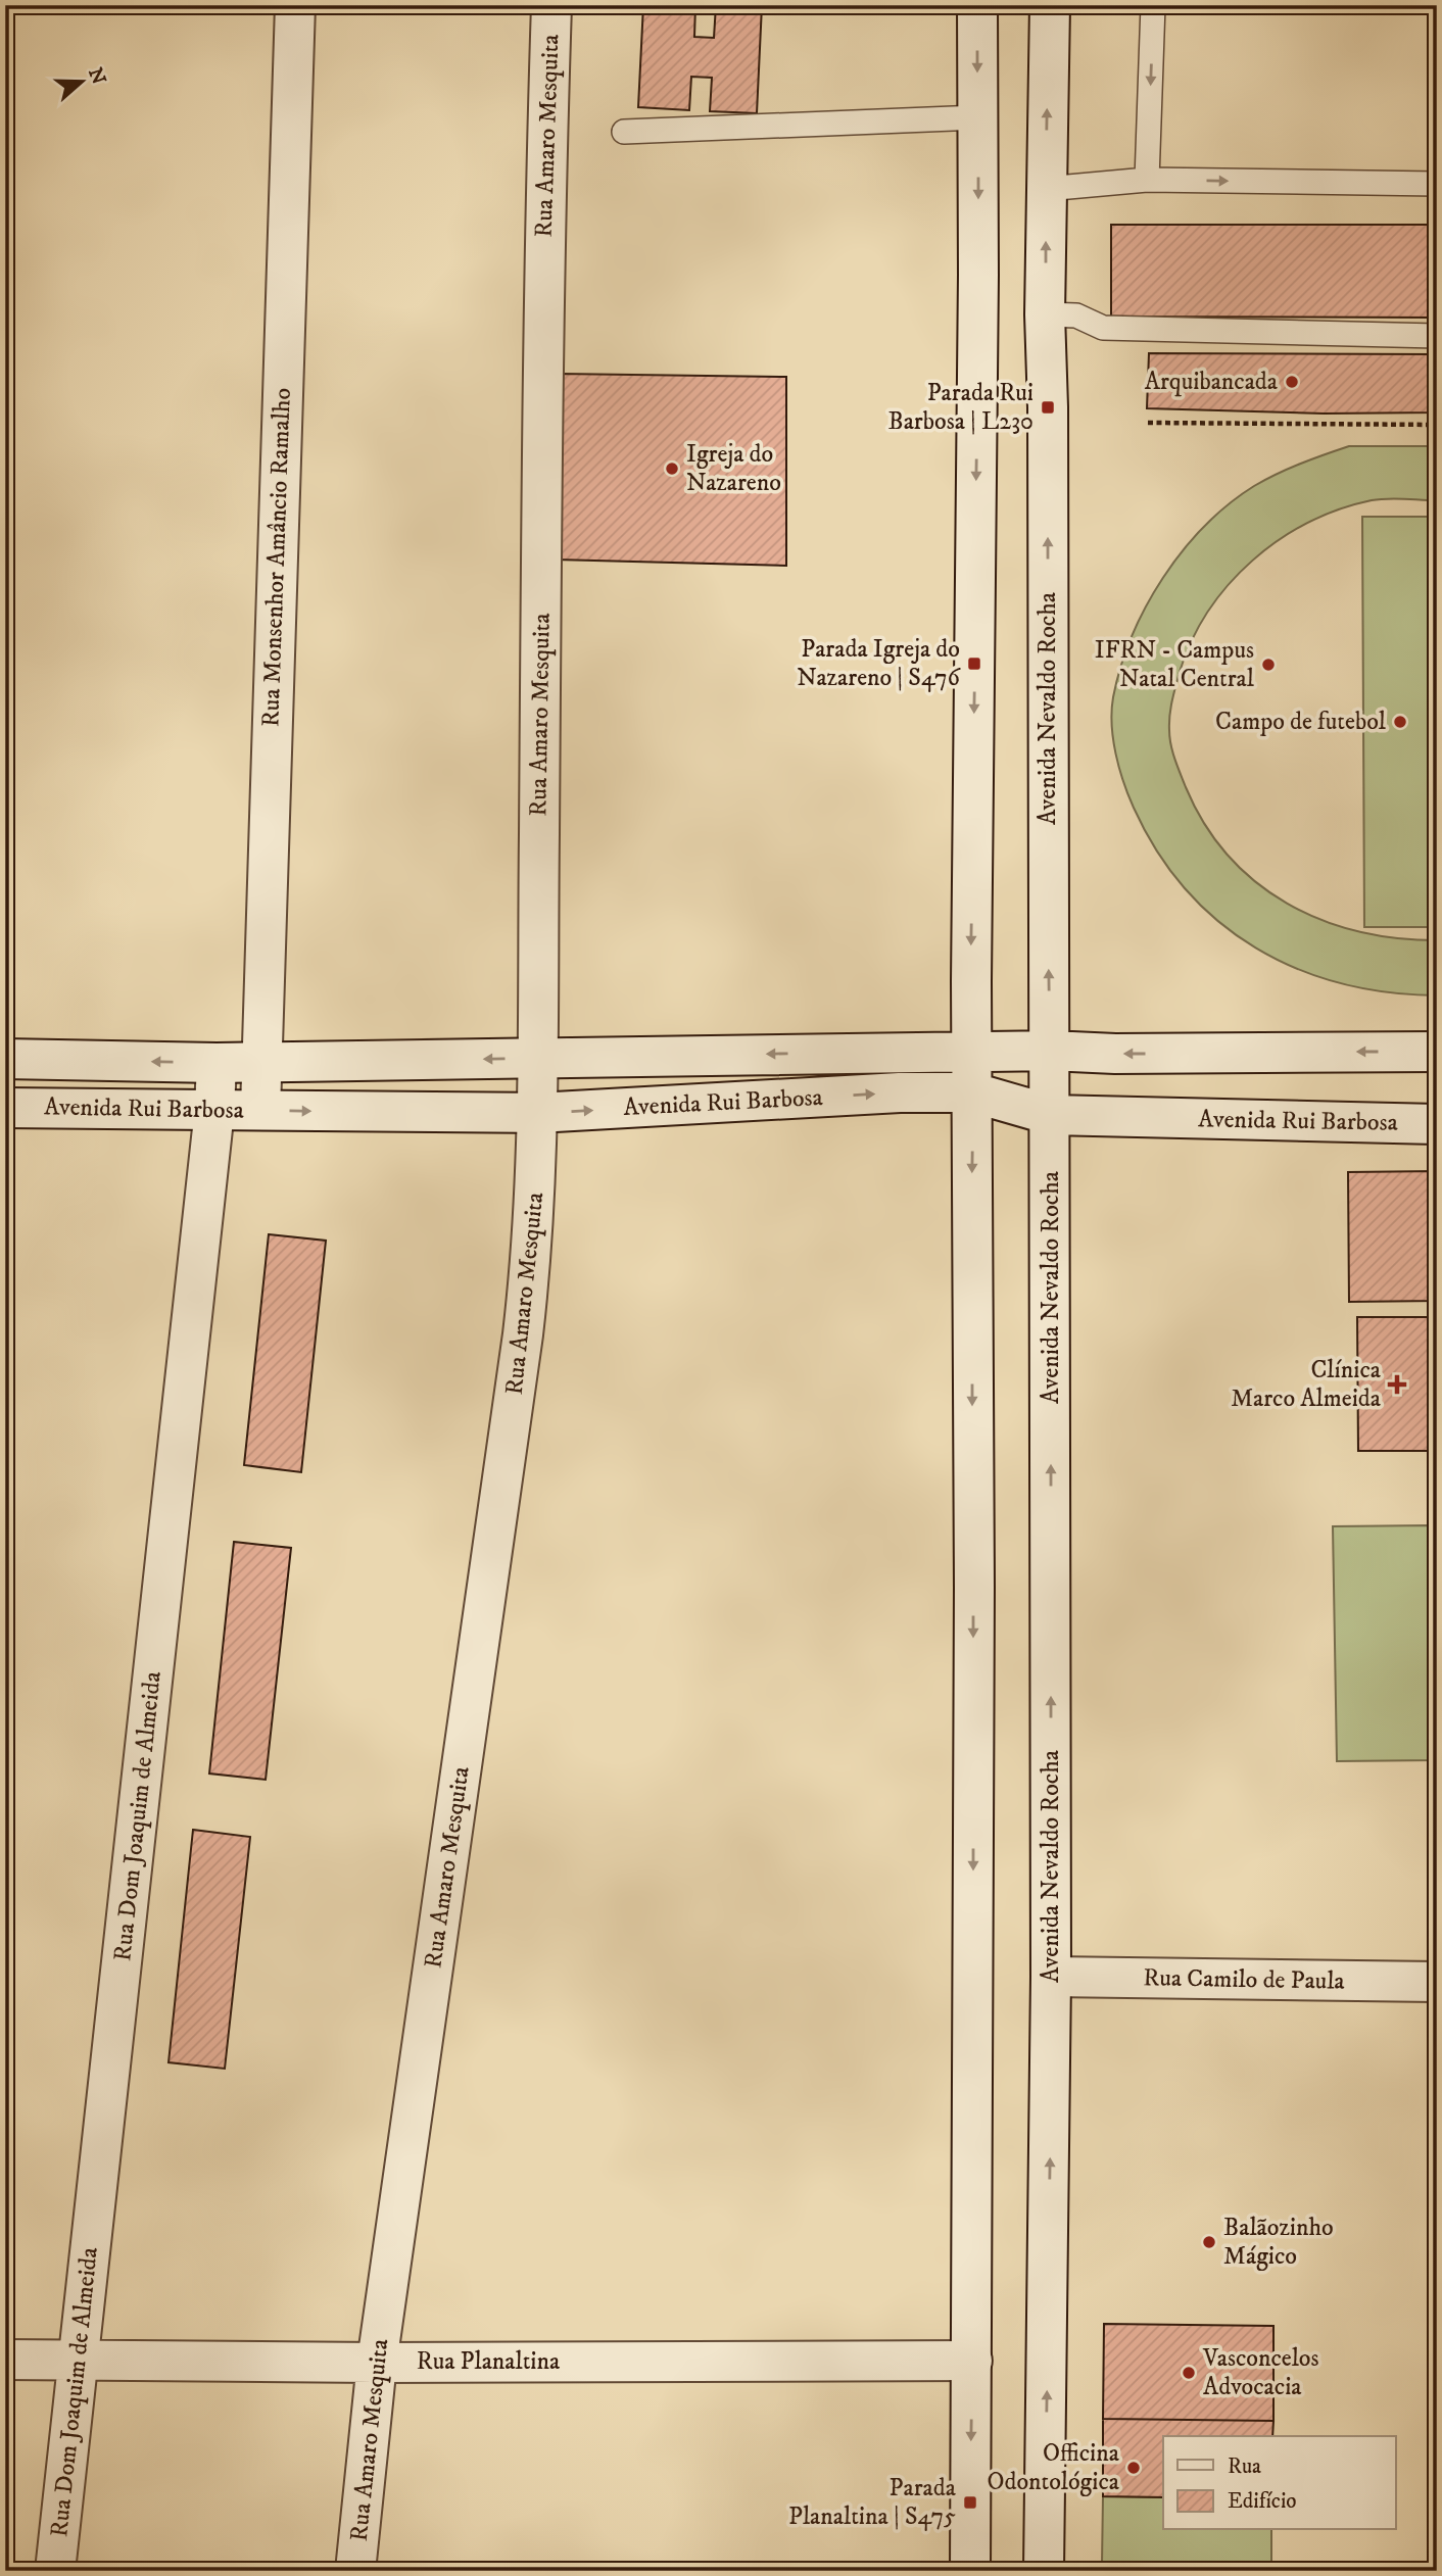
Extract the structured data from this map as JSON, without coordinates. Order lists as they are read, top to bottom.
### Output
{
  "streets": {
    "main road": [
      "Rua Amaro Mesquita",
      "Rua Monsenhor Amâncio Ramalho",
      "Avenida Nevaldo Rocha",
      "Avenida Rui Barbosa",
      "Rua Dom Joaquim de Almeida",
      "Rua Camilo de Paula",
      "Rua Planaltina"
    ]
  },
  "crossings": [
    ["Rua Amaro Mesquita", "Avenida Rui Barbosa"],
    ["Rua Amaro Mesquita", "Rua Planaltina"],
    ["Rua Monsenhor Amâncio Ramalho", "Avenida Rui Barbosa"],
    ["Avenida Nevaldo Rocha", "Avenida Rui Barbosa"],
    ["Avenida Nevaldo Rocha", "Rua Camilo de Paula"],
    ["Avenida Rui Barbosa", "Rua Dom Joaquim de Almeida"],
    ["Rua Dom Joaquim de Almeida", "Rua Planaltina"]
  ],
  "places": {
    "other": [
      "Arquibancada",
      "Igreja do Nazareno",
      "IFRN - Campus Natal Central",
      "Campo de futebol",
      "Balãozinho Mágico",
      "Vasconcelos Advocacia",
      "Officina Odontológica"
    ],
    "transit": ["Parada Rui Barbosa | L230", "Parada Igreja do Nazareno | S476", "Parada Planaltina | S475"],
    "health": ["Clínica Marco Almeida"]
  },
  "legend": ["Rua", "Edifício"],
  "north": "right"
}
